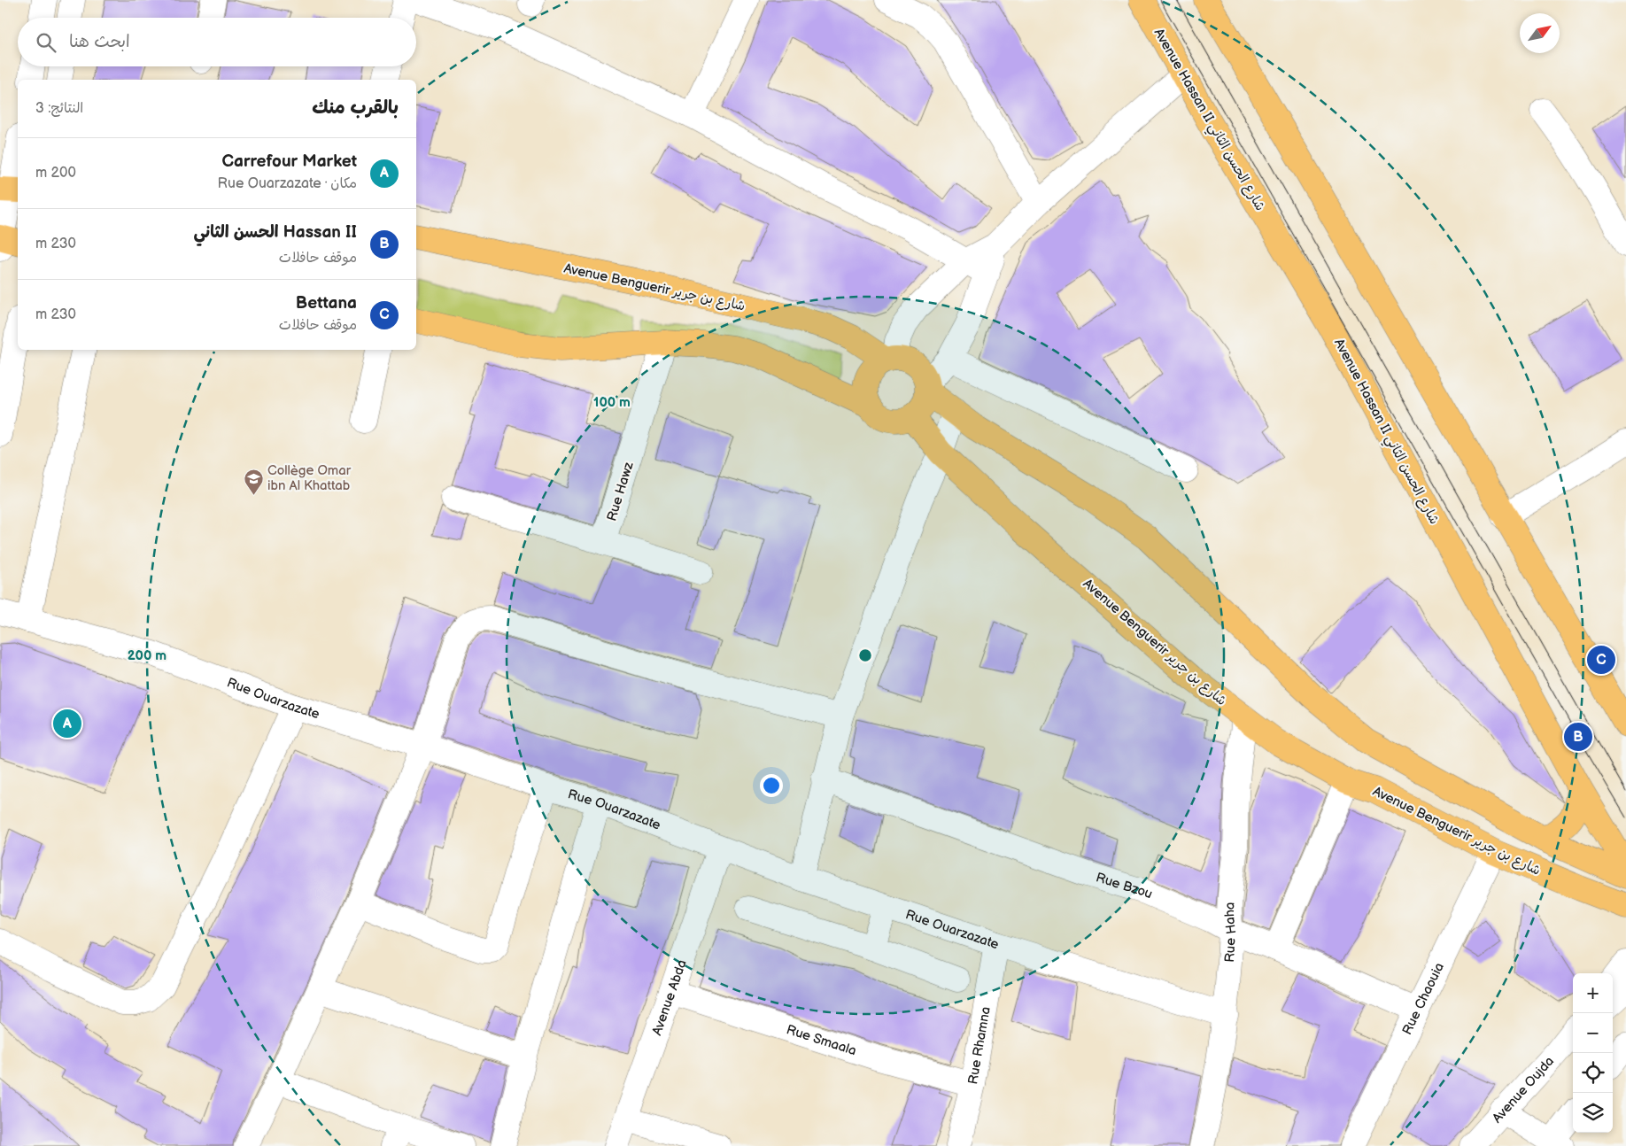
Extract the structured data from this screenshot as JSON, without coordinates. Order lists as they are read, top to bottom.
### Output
{
  "streets": {
    "main road": ["Avenue Hassan II شارع الحسن الثاني", "Avenue Benguerir شارع بن جرير"],
    "street": [
      "Rue Hawz",
      "Rue Ouarzazate",
      "Rue Bzou",
      "Rue Haha",
      "Avenue Abda",
      "Rue Chaouia",
      "Rue Smaala",
      "Rue Rhamna",
      "Avenue Oujda"
    ]
  },
  "crossings": [
    ["Avenue Benguerir شارع بن جرير", "Rue Haha"],
    ["Avenue Benguerir شارع بن جرير", "Rue Chaouia"],
    ["Rue Ouarzazate", "Rue Haha"],
    ["Rue Ouarzazate", "Avenue Abda"],
    ["Rue Ouarzazate", "Rue Rhamna"],
    ["Rue Bzou", "Rue Haha"],
    ["Rue Bzou", "Rue Chaouia"],
    ["Avenue Abda", "Rue Smaala"],
    ["Rue Smaala", "Rue Rhamna"]
  ],
  "places": {
    "school or university": ["Collège Omar ibn Al Khattab"]
  },
  "north": "top right",
  "page": {
    "search": "ابحث هنا",
    "heading": ["بالقرب منك", "النتائج: 3"],
    "list": [
      {
        "mark": "A",
        "name": "Carrefour Market",
        "note": "مكان · Rue Ouarzazate",
        "value": "200 m"
      },
      {
        "mark": "B",
        "name": "Hassan II الحسن الثاني",
        "note": "موقف حافلات",
        "value": "230 m"
      },
      {
        "mark": "C",
        "name": "Bettana",
        "note": "موقف حافلات",
        "value": "230 m"
      }
    ],
    "pins": ["C", "A", "B"],
    "map_buttons": ["+", "−"]
  },
  "rings": ["100 m", "200 m"]
}
